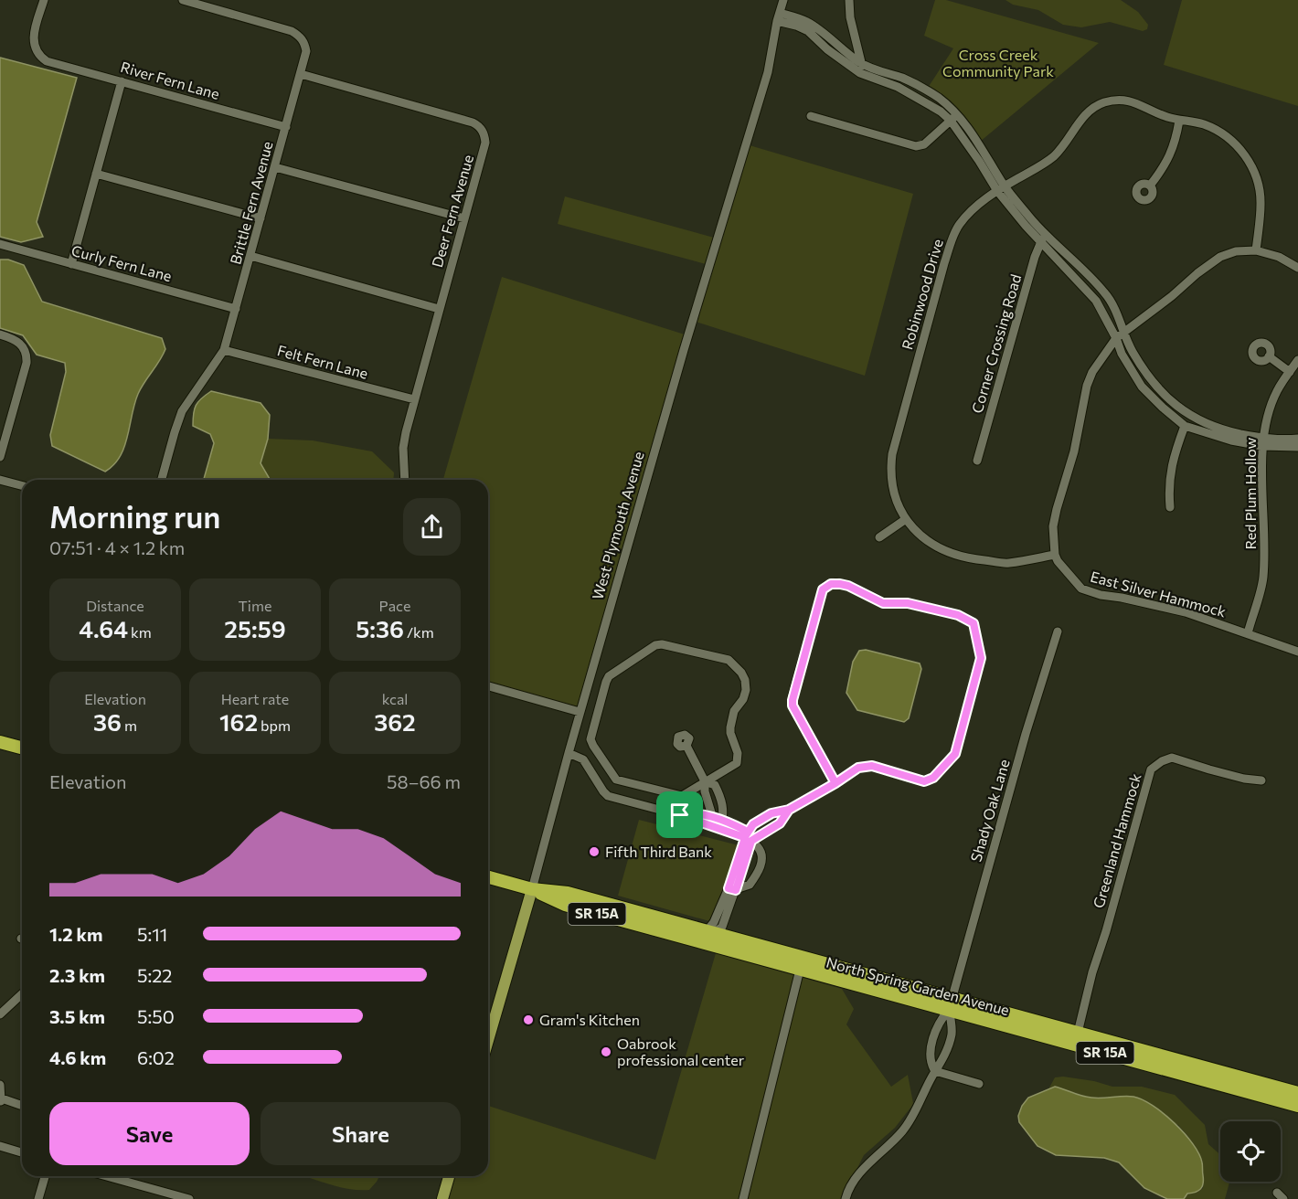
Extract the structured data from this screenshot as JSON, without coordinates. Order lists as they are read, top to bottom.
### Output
{
  "streets": {
    "highway": ["SR 15A", "North Spring Garden Avenue"],
    "main road": ["West Plymouth Avenue"],
    "street": [
      "River Fern Lane",
      "Brittle Fern Avenue",
      "Deer Fern Avenue",
      "Curly Fern Lane",
      "Robinwood Drive",
      "Corner Crossing Road",
      "Felt Fern Lane",
      "Red Plum Hollow",
      "East Silver Hammock",
      "Shady Oak Lane",
      "Greenland Hammock"
    ]
  },
  "crossings": [
    ["River Fern Lane", "Brittle Fern Avenue"],
    ["Brittle Fern Avenue", "Deer Fern Avenue"],
    ["Brittle Fern Avenue", "Curly Fern Lane"],
    ["Brittle Fern Avenue", "Felt Fern Lane"],
    ["Deer Fern Avenue", "Felt Fern Lane"],
    ["Robinwood Drive", "East Silver Hammock"],
    ["Red Plum Hollow", "East Silver Hammock"],
    ["West Plymouth Avenue", "North Spring Garden Avenue"],
    ["Shady Oak Lane", "North Spring Garden Avenue"],
    ["Greenland Hammock", "North Spring Garden Avenue"]
  ],
  "parks": ["Cross Creek Community Park"],
  "places": ["Fifth Third Bank", "Gram's Kitchen", "Oabrook professional center"],
  "page": {
    "heading": ["Morning run", "07:51 · 4 × 1.2 km"],
    "stats": [
      ["Distance", "4.64 km"],
      ["Time", "25:59"],
      ["Pace", "5:36 /km"],
      ["Elevation", "36 m"],
      ["Heart rate", "162 bpm"],
      ["kcal", "362"]
    ],
    "chart": ["Elevation", "58–66 m"],
    "list": [
      {
        "name": "1.2 km",
        "note": "5:11"
      },
      {
        "name": "2.3 km",
        "note": "5:22"
      },
      {
        "name": "3.5 km",
        "note": "5:50"
      },
      {
        "name": "4.6 km",
        "note": "6:02"
      }
    ],
    "buttons": ["Save", "Share"]
  }
}
